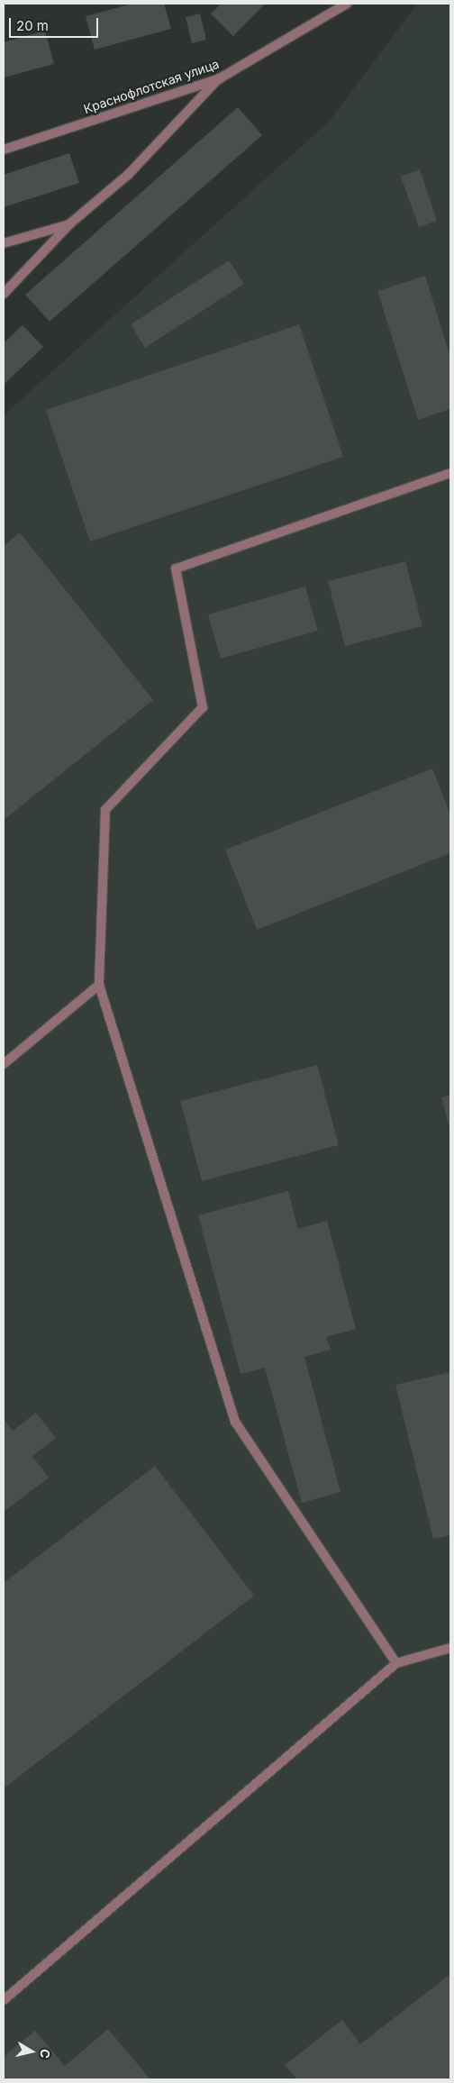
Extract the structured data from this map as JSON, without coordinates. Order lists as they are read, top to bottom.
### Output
{
  "streets": {
    "lane": ["Краснофлотская улица"]
  },
  "scale_bar": "20 m",
  "north": "right"
}
